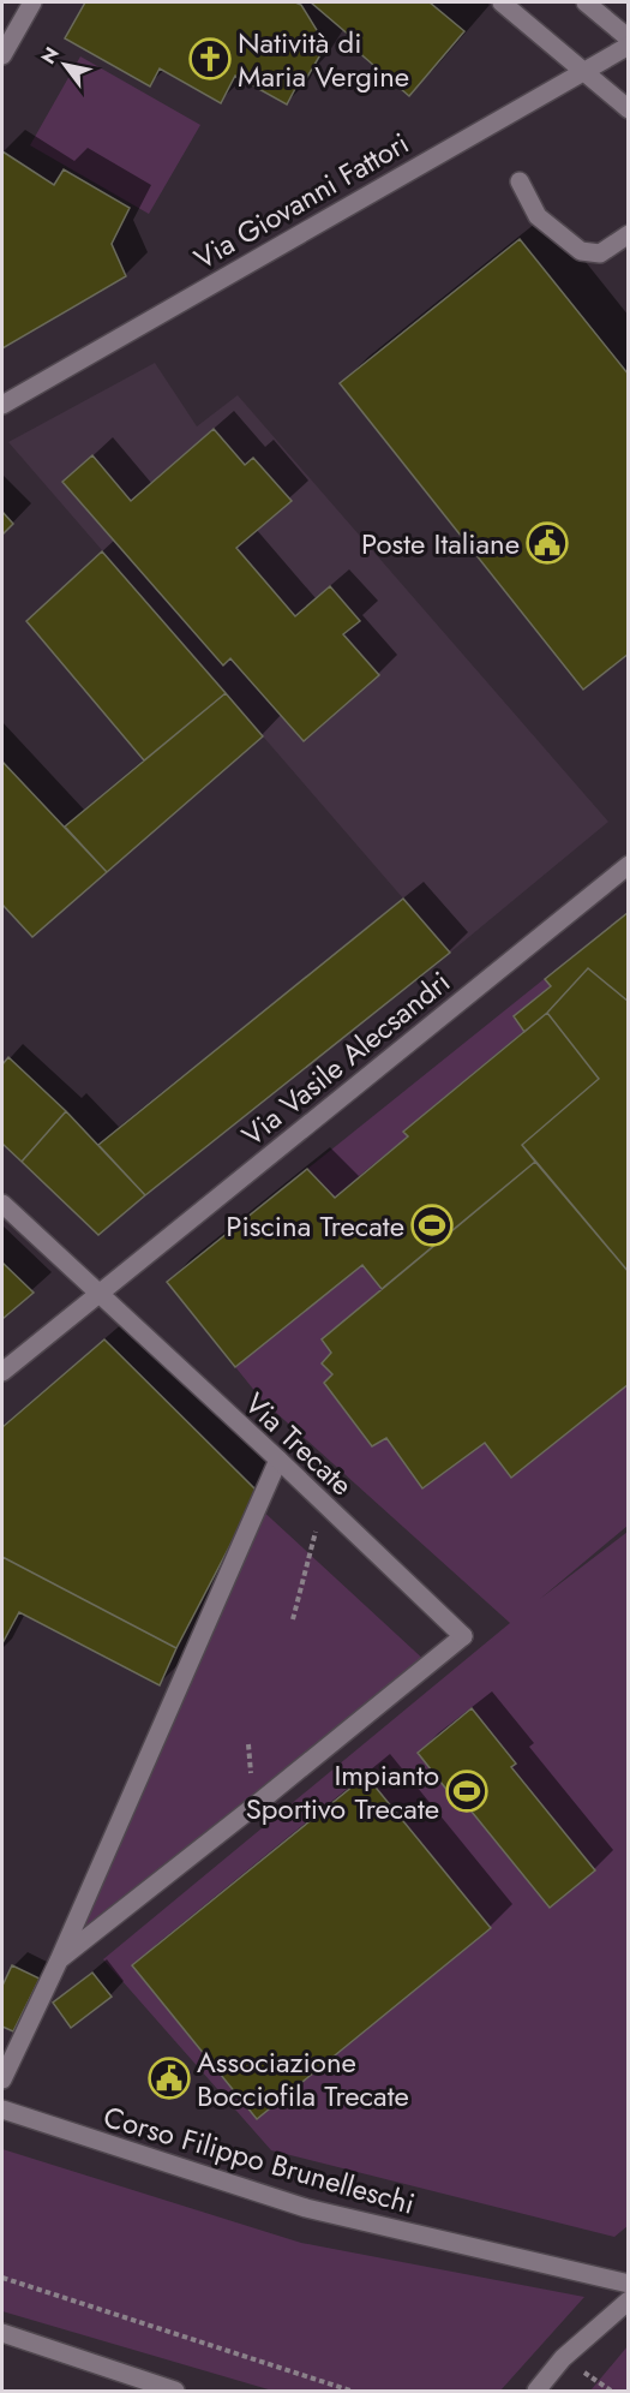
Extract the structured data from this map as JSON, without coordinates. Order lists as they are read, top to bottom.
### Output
{
  "streets": {
    "street": [
      "Via Giovanni Fattori",
      "Via Vasile Alecsandri",
      "Via Trecate",
      "Corso Filippo Brunelleschi"
    ]
  },
  "crossings": [
    ["Via Vasile Alecsandri", "Via Trecate"]
  ],
  "places": {
    "church": ["Natività di Maria Vergine"],
    "public building": ["Poste Italiane", "Associazione Bocciofila Trecate"],
    "sports": ["Piscina Trecate", "Impianto Sportivo Trecate"]
  },
  "north": "top left"
}
